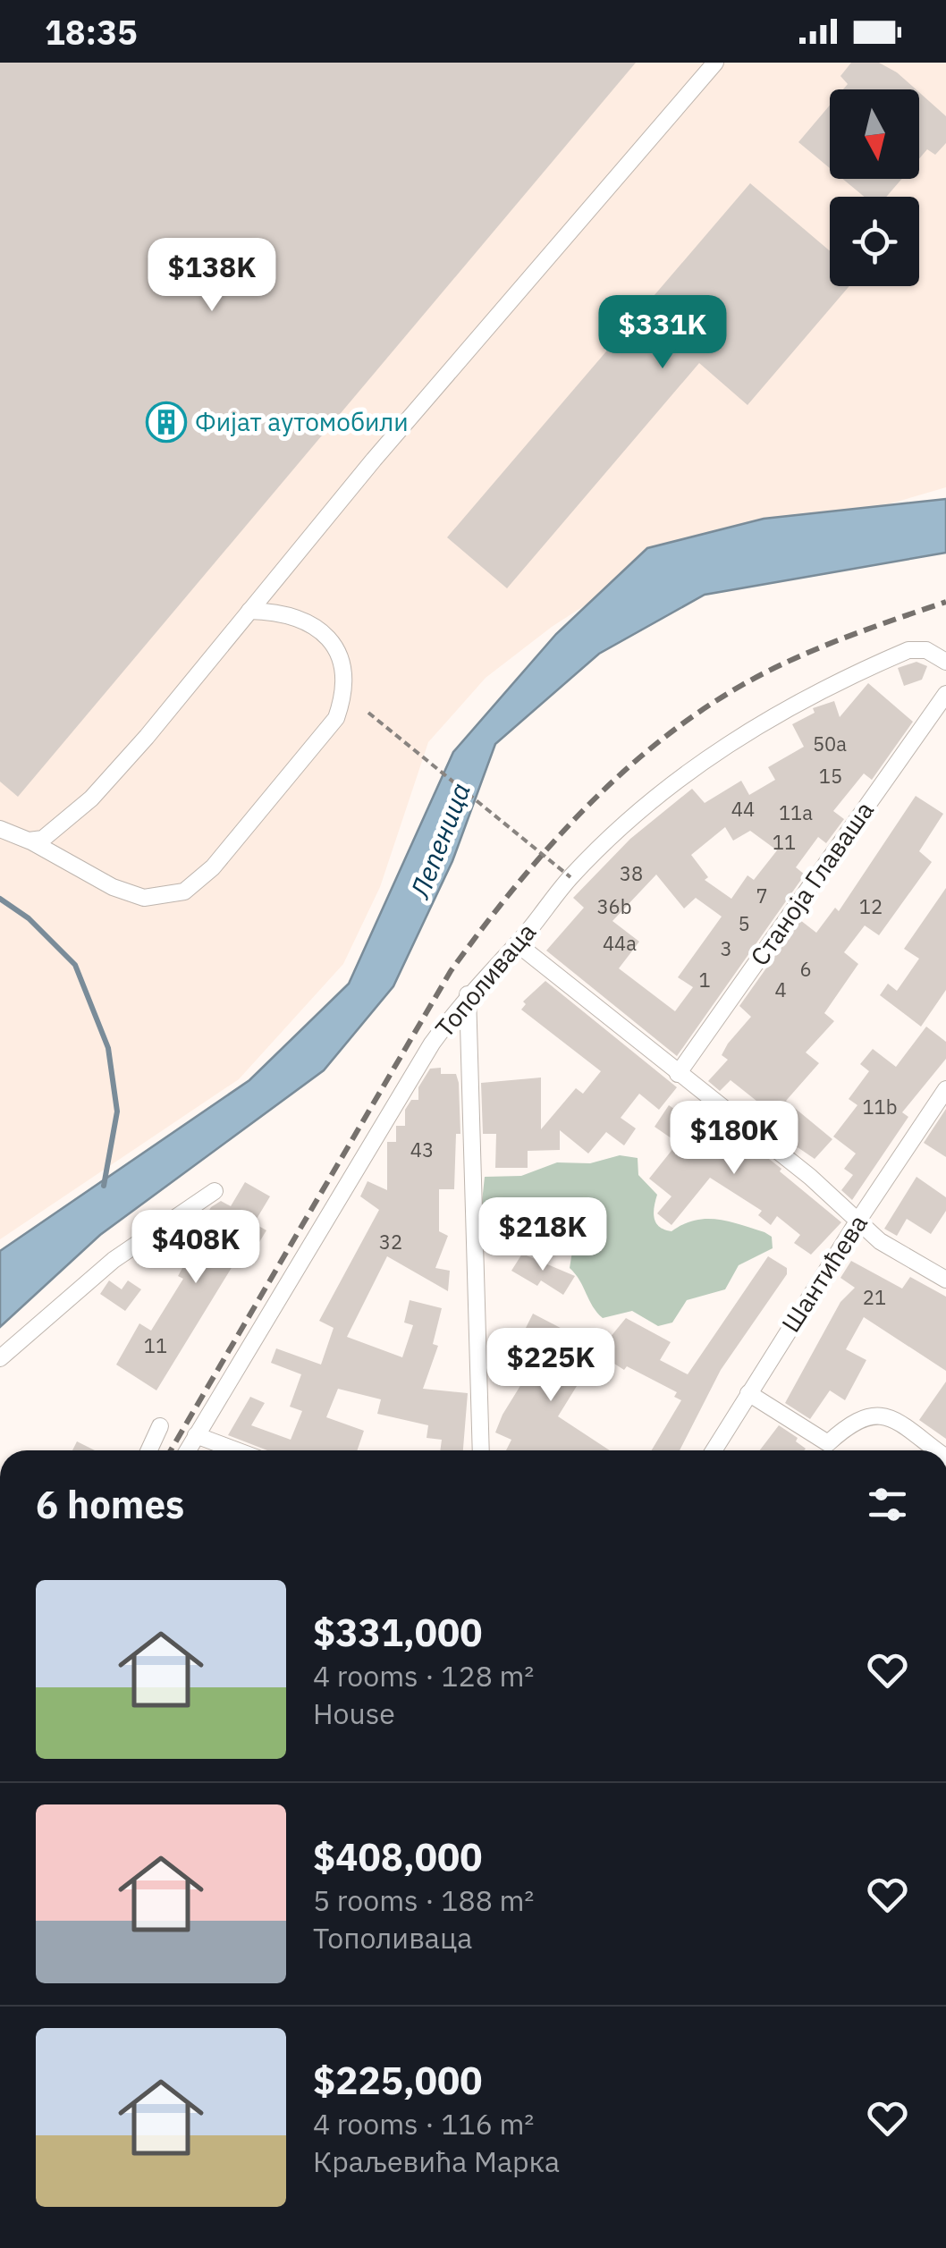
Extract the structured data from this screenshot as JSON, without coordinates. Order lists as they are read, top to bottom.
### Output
{
  "streets": {
    "street": ["Станоја Главаша", "Тополиваца", "Шантићева"]
  },
  "water": ["Лепеница"],
  "places": {
    "building": ["Фијат аутомобили"]
  },
  "house_numbers": [
    "50a",
    "15",
    "44",
    "11a",
    "11",
    "38",
    "7",
    "36b",
    "12",
    "5",
    "44a",
    "3",
    "6",
    "1",
    "4",
    "11b",
    "43",
    "32",
    "21",
    "11"
  ],
  "north": "bottom",
  "page": {
    "status": "18:35",
    "price": [
      "$138K",
      "$331K",
      "$180K",
      "$218K",
      "$408K",
      "$225K"
    ],
    "heading": "6 homes",
    "list": [
      {
        "name": "$331,000",
        "note": "4 rooms · 128 m² · House"
      },
      {
        "name": "$408,000",
        "note": "5 rooms · 188 m² · Тополиваца"
      },
      {
        "name": "$225,000",
        "note": "4 rooms · 116 m² · Краљевића Марка"
      }
    ]
  }
}
